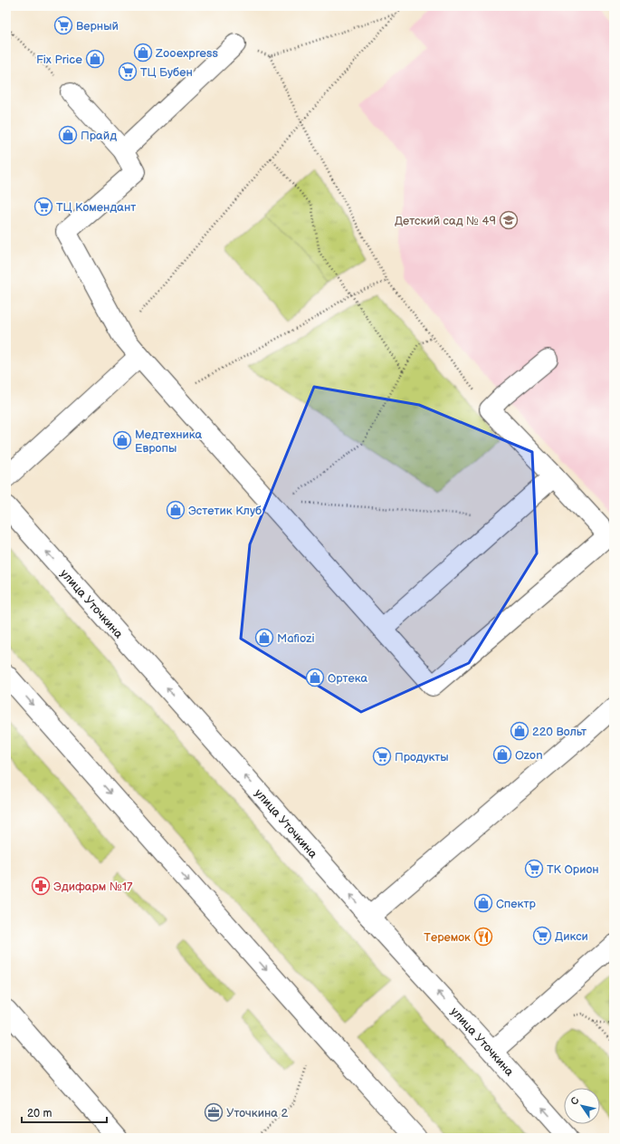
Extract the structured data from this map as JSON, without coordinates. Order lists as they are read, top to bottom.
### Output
{
  "streets": {
    "street": ["улица Уточкина"]
  },
  "places": {
    "supermarket": [
      "Верный",
      "ТЦ Бубен",
      "ТЦ Комендант",
      "Продукты",
      "ТК Орион",
      "Дикси"
    ],
    "shop": [
      "Zooexpress",
      "Fix Price",
      "Прайд",
      "Медтехника Европы",
      "Эстетик Клуб",
      "Mafiozi",
      "Ортека",
      "220 Вольт",
      "Ozon",
      "Спектр"
    ],
    "school or university": ["Детский сад № 49"],
    "pharmacy": ["Эдифарм №17"],
    "restaurant": ["Теремок"],
    "office": ["Уточкина 2"]
  },
  "scale_bar": "20 m",
  "north": "top left"
}
